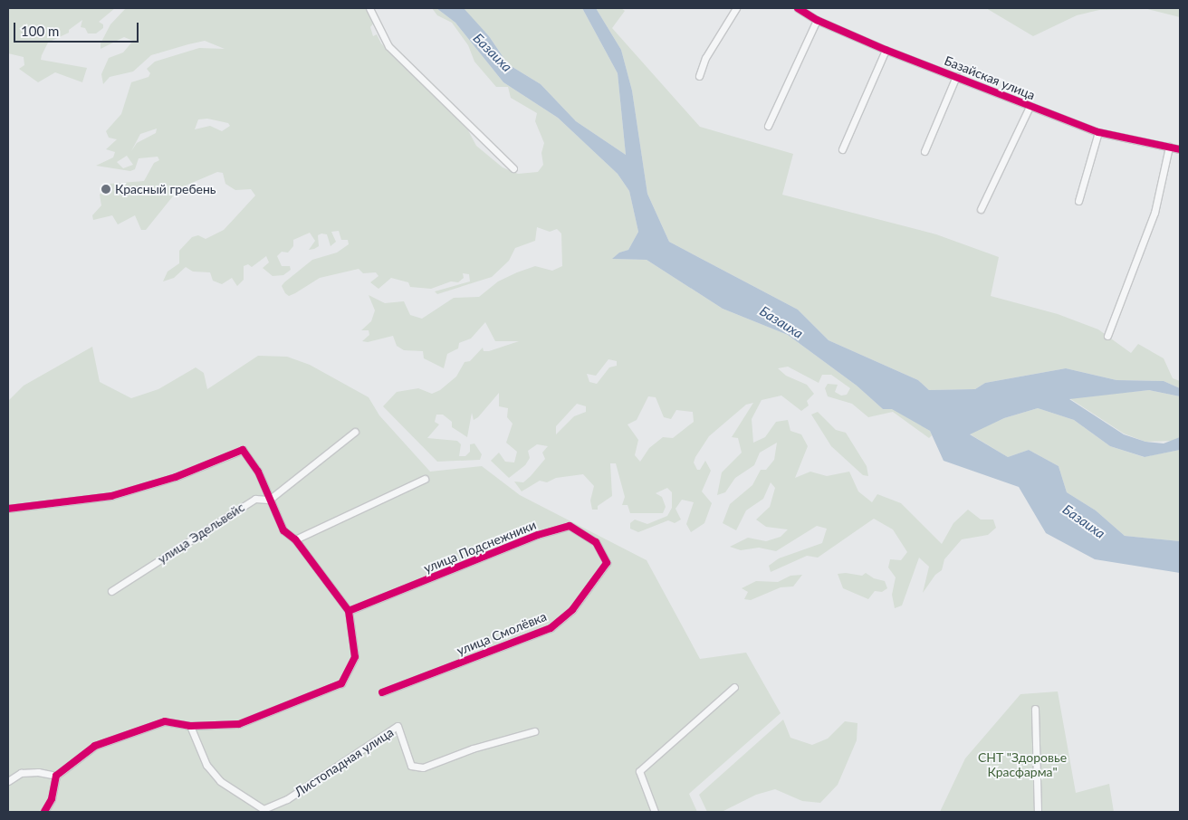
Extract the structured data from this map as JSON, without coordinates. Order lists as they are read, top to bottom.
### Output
{
  "streets": {
    "street": [
      "Базайская улица",
      "улица Эдельвейс",
      "улица Подснежники",
      "улица Смолёвка",
      "Листопадная улица"
    ]
  },
  "crossings": [
    ["улица Подснежники", "улица Смолёвка"]
  ],
  "water": ["Базаиха"],
  "parks": ["СНТ \"Здоровье Красфарма\""],
  "places": ["Красный гребень"],
  "scale_bar": "100 m"
}
